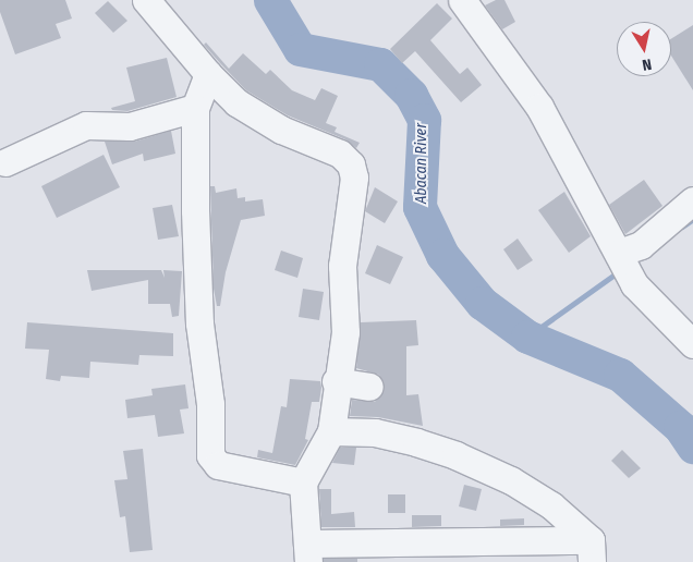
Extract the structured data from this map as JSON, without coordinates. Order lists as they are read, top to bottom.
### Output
{
  "water": ["Abacan River"],
  "north": "bottom"
}
